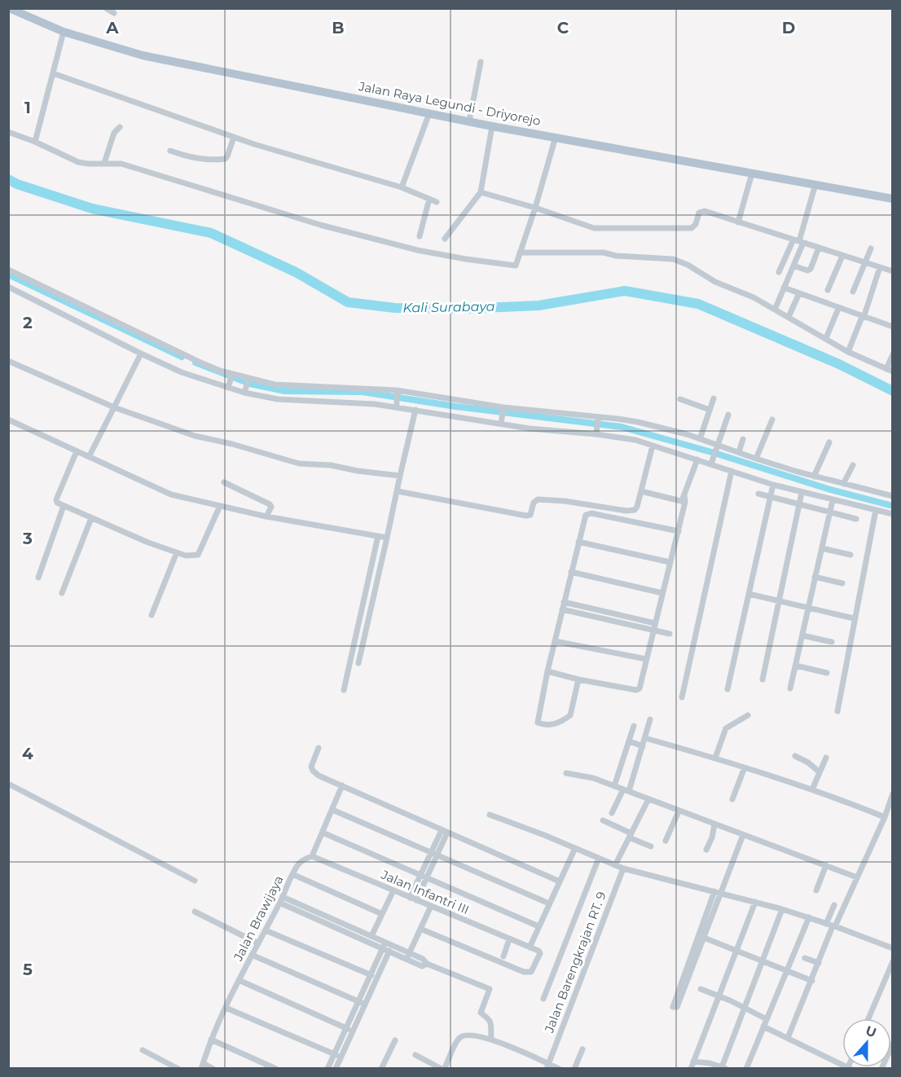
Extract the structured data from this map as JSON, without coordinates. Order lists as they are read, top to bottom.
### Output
{
  "streets": {
    "main road": ["Jalan Raya Legundi - Driyorejo"],
    "street": ["Jalan Infantri III", "Jalan Brawijaya", "Jalan Barengkrajan RT. 9"]
  },
  "crossings": [
    ["Jalan Infantri III", "Jalan Brawijaya"]
  ],
  "water": ["Kali Surabaya"],
  "north": "top",
  "grid": {
    "columns": [
      "A",
      "B",
      "C",
      "D"
    ],
    "rows": [
      "1",
      "2",
      "3",
      "4",
      "5"
    ]
  }
}
